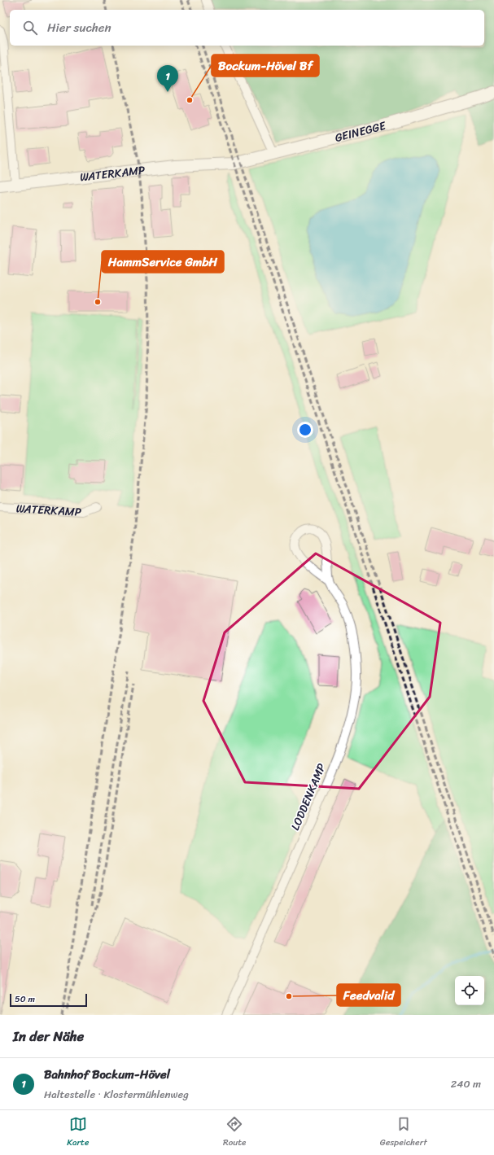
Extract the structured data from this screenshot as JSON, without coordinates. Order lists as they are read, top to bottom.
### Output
{
  "streets": {
    "street": ["GEINEGGE", "WATERKAMP", "LODDENKAMP"]
  },
  "crossings": [
    ["GEINEGGE", "WATERKAMP"]
  ],
  "places": ["Bockum-Hövel Bf", "HammService GmbH", "Feedvalid"],
  "scale_bar": "50 m",
  "page": {
    "search": "Hier suchen",
    "pins": "1",
    "scale": "50 m",
    "heading": "In der Nähe",
    "list": [
      {
        "mark": "1",
        "name": "Bahnhof Bockum-Hövel",
        "note": "Haltestelle · Klostermühlenweg",
        "value": "240 m"
      }
    ],
    "nav": ["Karte", "Route", "Gespeichert"]
  }
}
